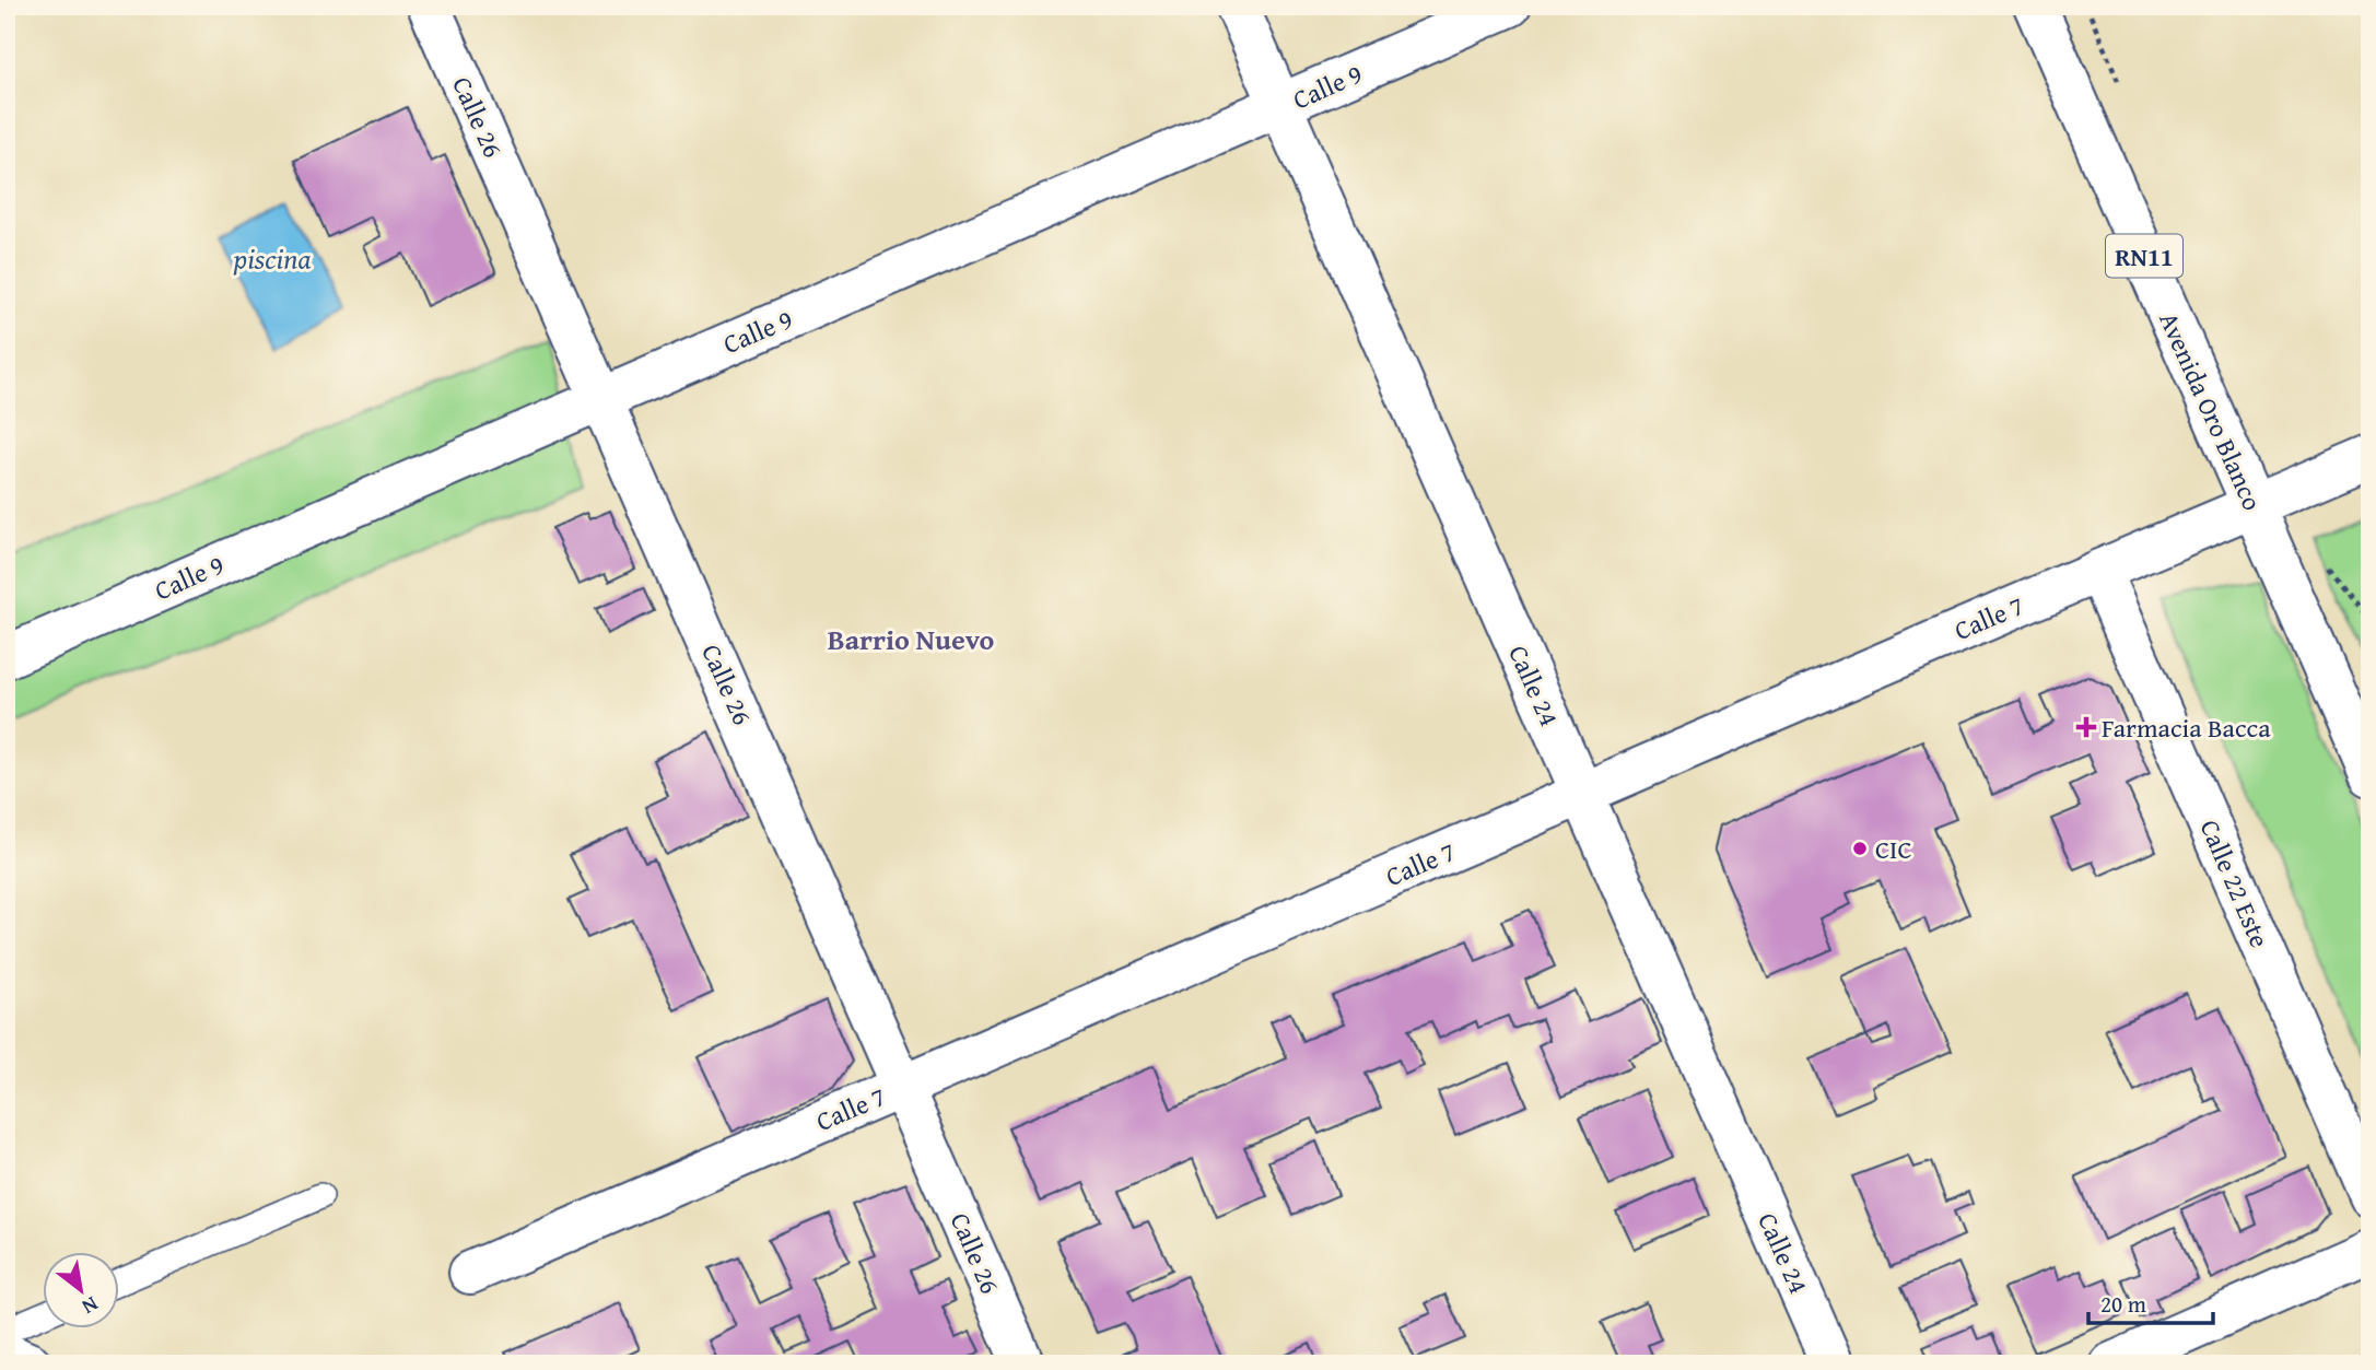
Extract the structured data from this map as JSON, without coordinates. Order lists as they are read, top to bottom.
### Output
{
  "streets": {
    "main road": [
      "Calle 9",
      "Calle 26",
      "RN11",
      "Avenida Oro Blanco",
      "Calle 7",
      "Calle 24",
      "Calle 22 Este"
    ]
  },
  "crossings": [
    ["Calle 9", "Calle 26"],
    ["Calle 9", "Calle 24"],
    ["Calle 26", "Calle 7"],
    ["Avenida Oro Blanco", "Calle 7"],
    ["Calle 7", "Calle 24"],
    ["Calle 7", "Calle 22 Este"]
  ],
  "districts": ["Barrio Nuevo"],
  "water": ["piscina"],
  "places": {
    "health": ["Farmacia Bacca"],
    "other": ["CIC"]
  },
  "scale_bar": "20 m",
  "north": "bottom right"
}
